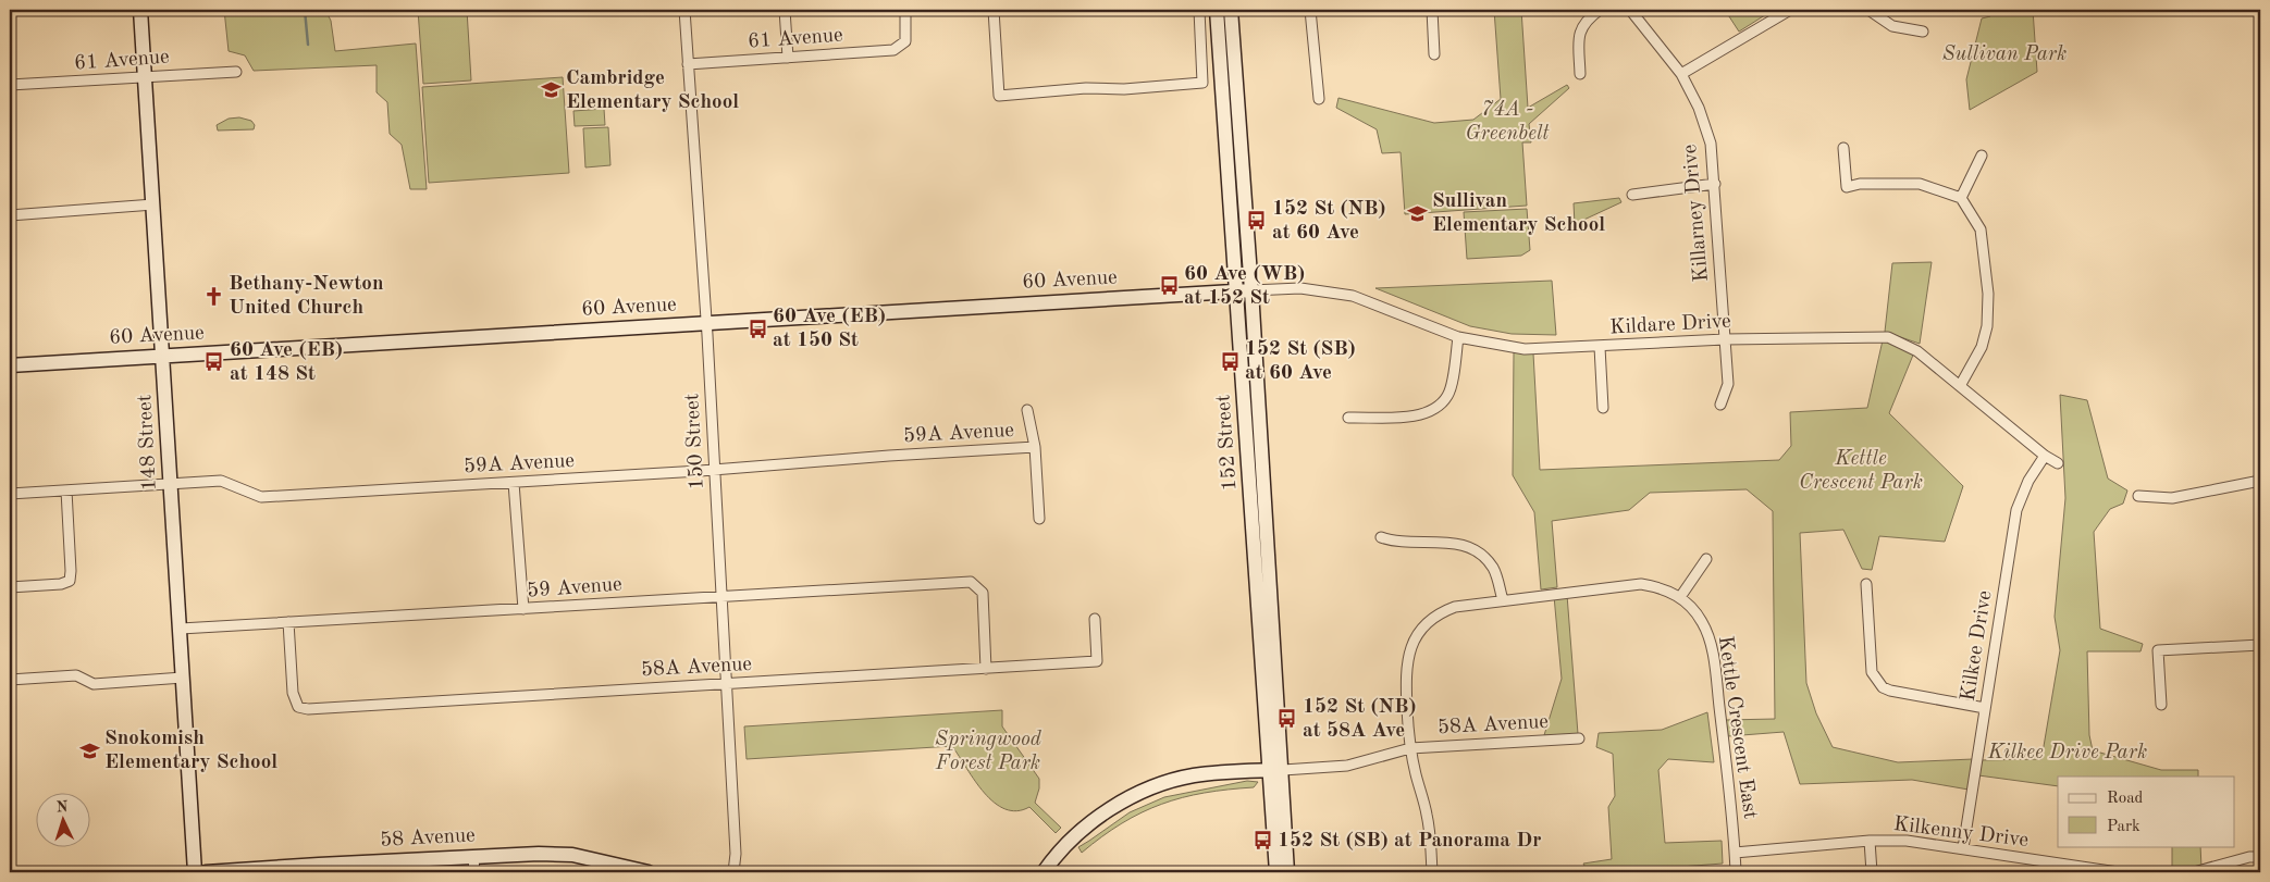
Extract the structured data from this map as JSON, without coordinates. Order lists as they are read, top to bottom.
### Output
{
  "streets": {
    "main road": [
      "60 Avenue",
      "148 Street",
      "152 Street",
      "58 Avenue"
    ],
    "street": [
      "61 Avenue",
      "Killarney Drive",
      "Kildare Drive",
      "59A Avenue",
      "150 Street",
      "59 Avenue",
      "Kilkee Drive",
      "58A Avenue",
      "Kettle Crescent East",
      "Kilkenny Drive"
    ]
  },
  "crossings": [
    ["61 Avenue", "150 Street"],
    ["61 Avenue", "148 Street"],
    ["Killarney Drive", "Kildare Drive"],
    ["60 Avenue", "Kildare Drive"],
    ["60 Avenue", "150 Street"],
    ["60 Avenue", "148 Street"],
    ["60 Avenue", "152 Street"],
    ["Kildare Drive", "152 Street"],
    ["Kildare Drive", "Kilkee Drive"],
    ["59A Avenue", "150 Street"],
    ["59A Avenue", "148 Street"],
    ["150 Street", "59 Avenue"],
    ["150 Street", "58A Avenue"],
    ["148 Street", "59 Avenue"],
    ["152 Street", "58A Avenue"],
    ["59 Avenue", "58A Avenue"],
    ["Kilkee Drive", "Kilkenny Drive"],
    ["Kettle Crescent East", "Kilkenny Drive"]
  ],
  "parks": [
    "Sullivan Park",
    "74A - Greenbelt",
    "Kettle Crescent Park",
    "Springwood Forest Park",
    "Kilkee Drive Park"
  ],
  "places": {
    "school or university": ["Cambridge Elementary School", "Sullivan Elementary School", "Snokomish Elementary School"],
    "bus stop": [
      "152 St (NB) at 60 Ave",
      "60 Ave (WB) at 152 St",
      "60 Ave (EB) at 150 St",
      "152 St (SB) at 60 Ave",
      "60 Ave (EB) at 148 St",
      "152 St (NB) at 58A Ave",
      "152 St (SB) at Panorama Dr"
    ],
    "church": ["Bethany-Newton United Church"]
  },
  "legend": ["Road", "Park"],
  "north": "top"
}
